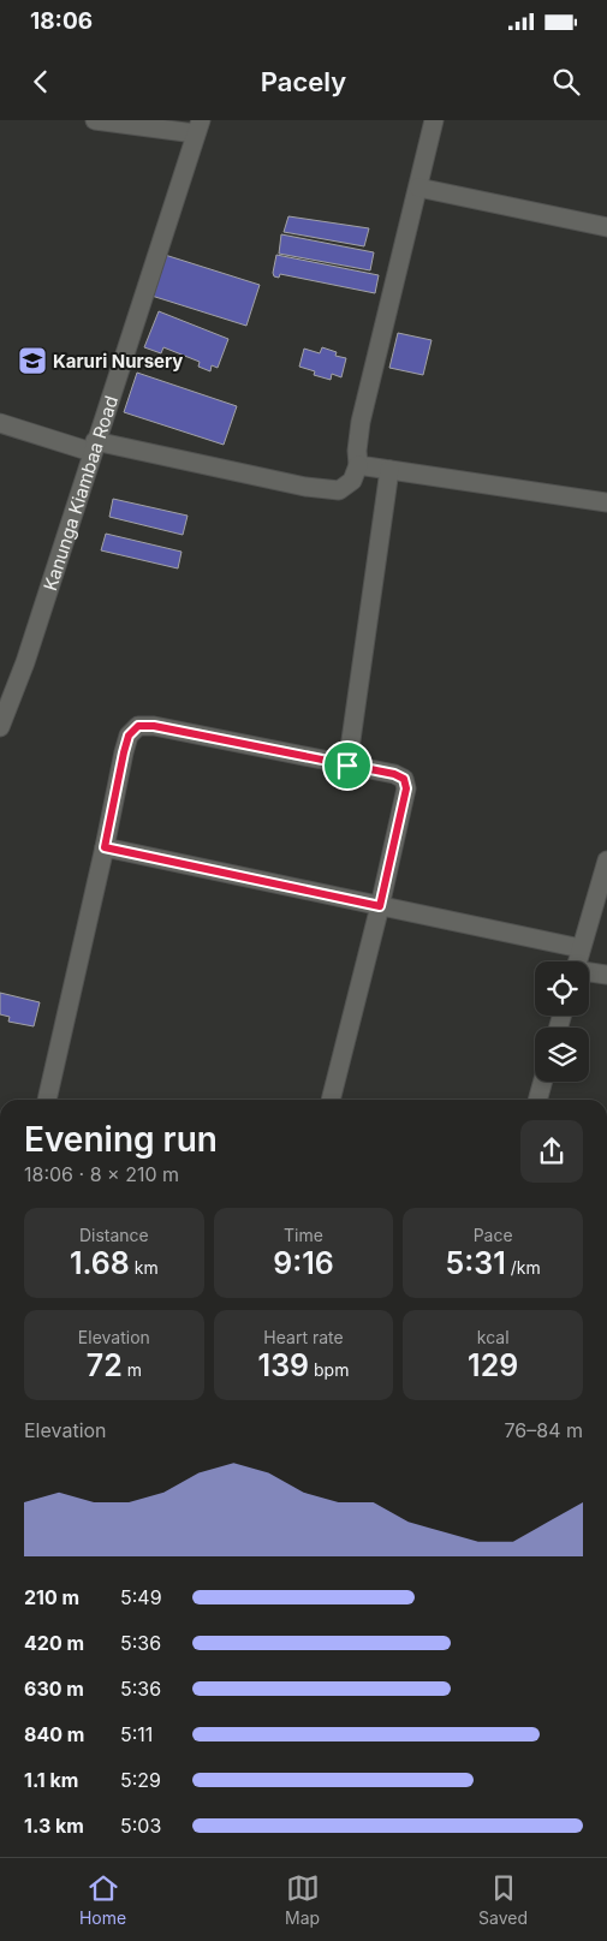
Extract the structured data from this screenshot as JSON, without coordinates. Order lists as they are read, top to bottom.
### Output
{
  "streets": {
    "street": ["Kanunga Kiambaa Road"]
  },
  "places": {
    "school or university": ["Karuri Nursery"]
  },
  "page": {
    "status": "18:06",
    "header": "Pacely",
    "heading": ["Evening run", "18:06 · 8 × 210 m"],
    "stats": [
      ["Distance", "1.68 km"],
      ["Time", "9:16"],
      ["Pace", "5:31 /km"],
      ["Elevation", "72 m"],
      ["Heart rate", "139 bpm"],
      ["kcal", "129"]
    ],
    "chart": ["Elevation", "76–84 m"],
    "list": [
      {
        "name": "210 m",
        "note": "5:49"
      },
      {
        "name": "420 m",
        "note": "5:36"
      },
      {
        "name": "630 m",
        "note": "5:36"
      },
      {
        "name": "840 m",
        "note": "5:11"
      },
      {
        "name": "1.1 km",
        "note": "5:29"
      },
      {
        "name": "1.3 km",
        "note": "5:03"
      }
    ],
    "tabs": ["Home", "Map", "Saved"]
  }
}
